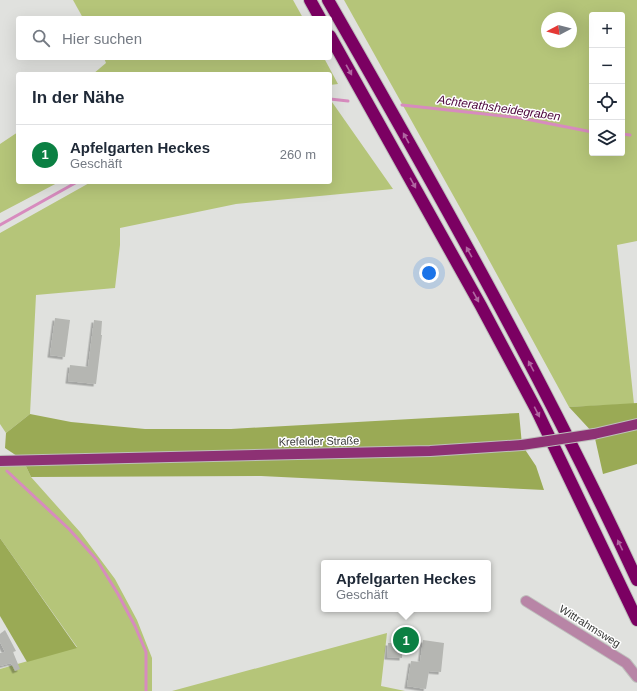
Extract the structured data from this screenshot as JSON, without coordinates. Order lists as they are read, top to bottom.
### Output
{
  "streets": {
    "main road": ["Krefelder Straße"],
    "street": ["Wittrahmsweg"]
  },
  "water": ["Achterathsheidegraben"],
  "north": "left",
  "page": {
    "map_buttons": ["+", "−"],
    "search": "Hier suchen",
    "heading": "In der Nähe",
    "list": [
      {
        "mark": "1",
        "name": "Apfelgarten Heckes",
        "note": "Geschäft",
        "value": "260 m"
      }
    ],
    "popup": ["Apfelgarten Heckes", "Geschäft"],
    "pins": "1"
  }
}
